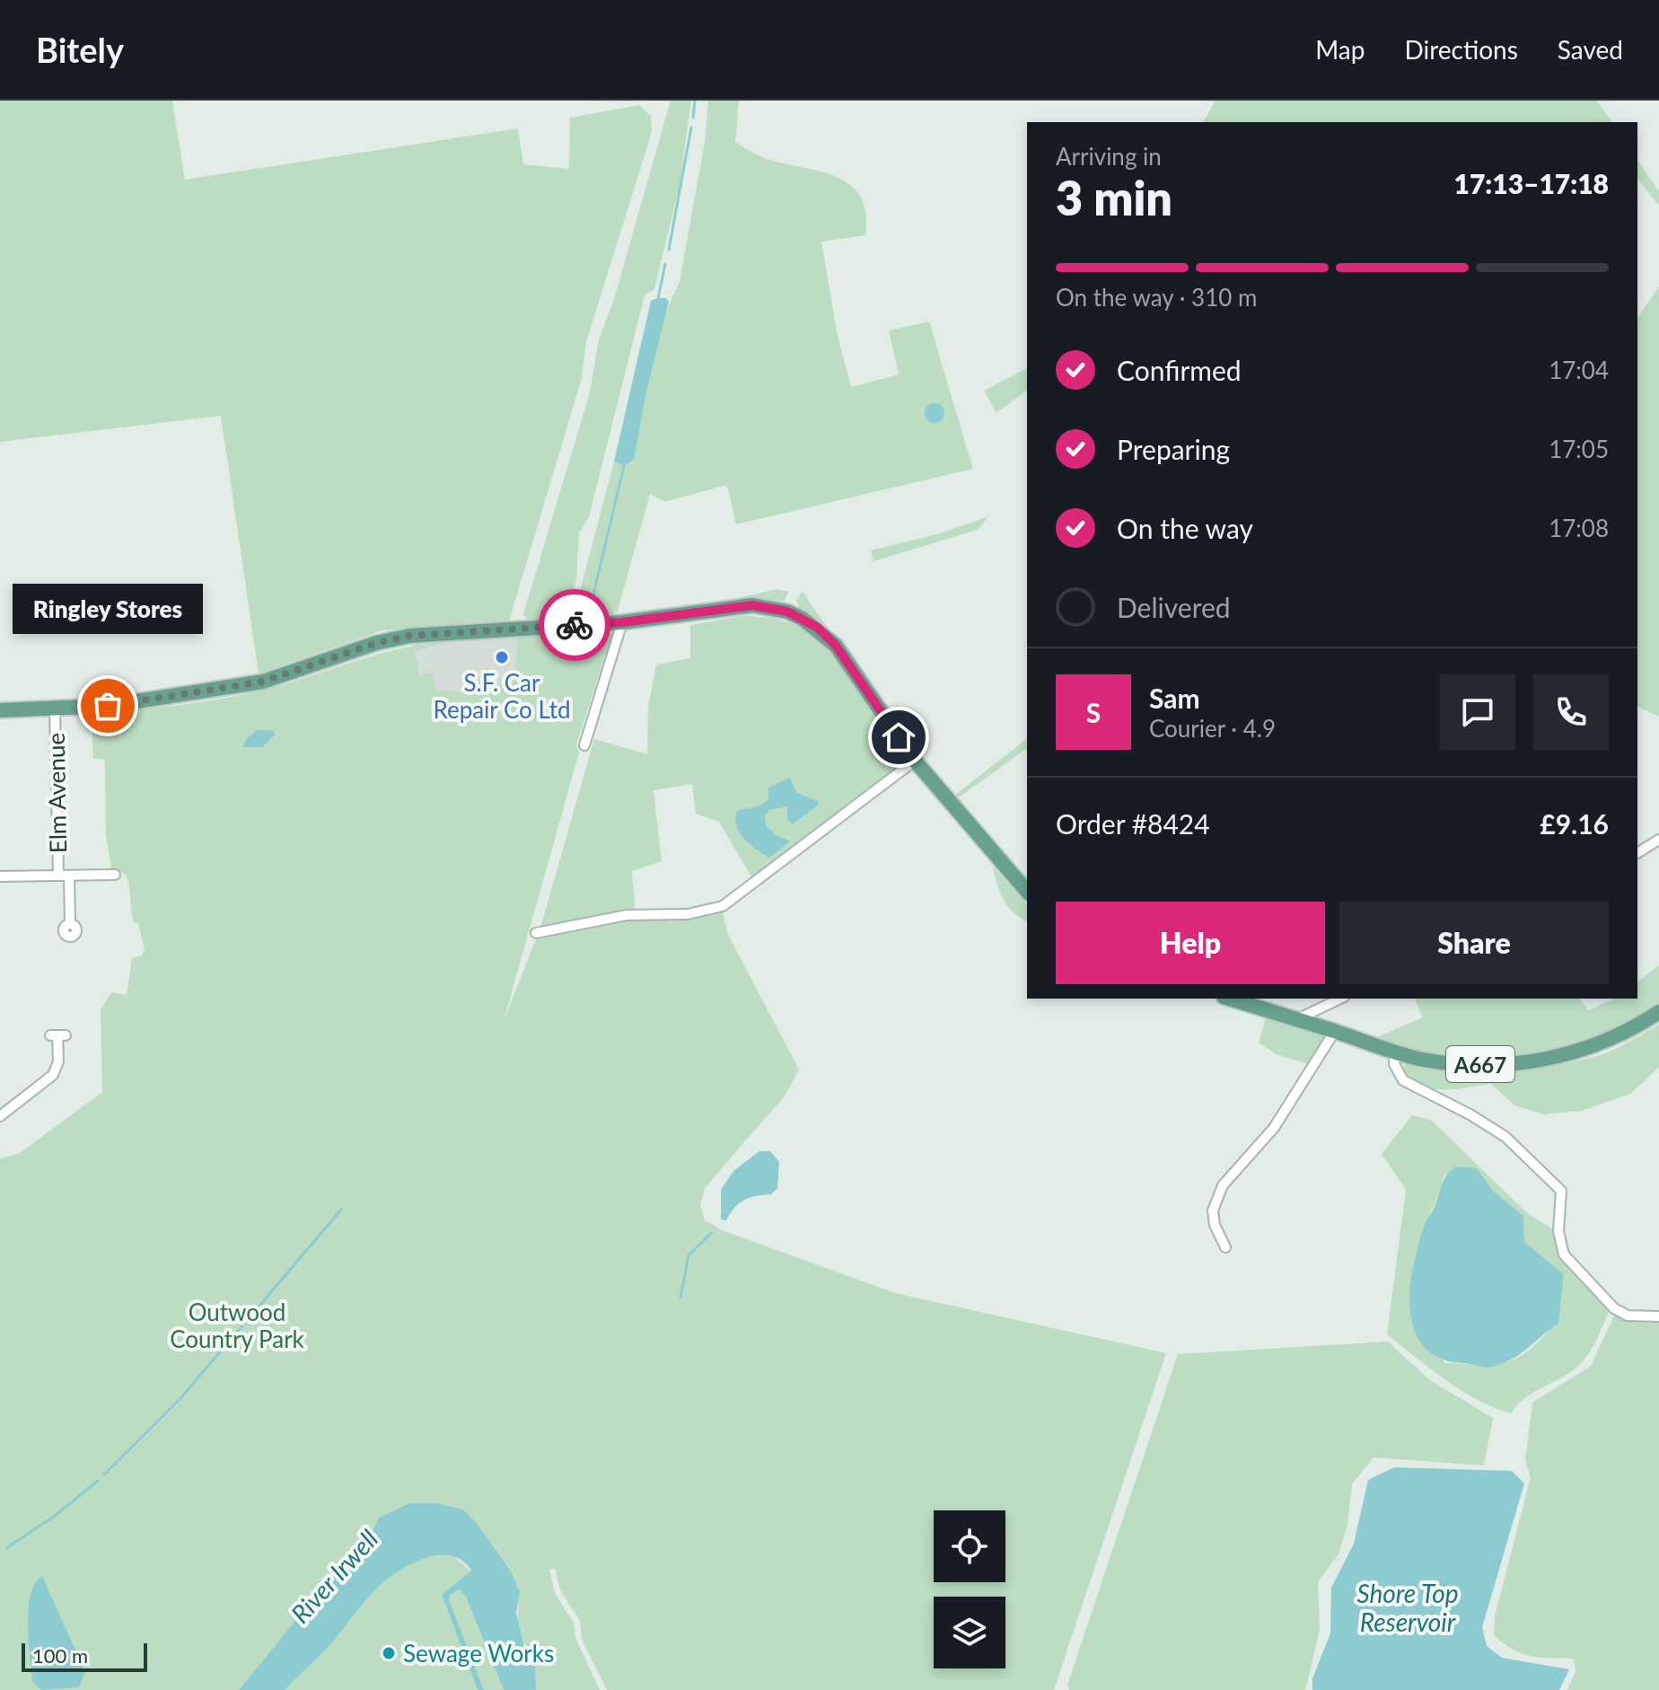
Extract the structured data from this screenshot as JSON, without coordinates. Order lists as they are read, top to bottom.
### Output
{
  "streets": {
    "main road": ["A667"],
    "street": ["Elm Avenue"]
  },
  "water": ["River Irwell", "Shore Top Reservoir"],
  "parks": ["Outwood Country Park"],
  "places": ["S.F. Car Repair Co Ltd", "Ringley Stores", "Sewage Works"],
  "scale_bar": "100 m",
  "page": {
    "header": "Bitely",
    "nav": ["Map", "Directions", "Saved"],
    "heading": ["3 min", "Arriving in", "17:13–17:18"],
    "panel": [
      "Sam",
      "Courier · 4.9",
      "Order #8424",
      "£9.16"
    ],
    "bar": "On the way · 310 m",
    "list": [
      ["Confirmed", "17:04"],
      ["Preparing", "17:05"],
      ["On the way", "17:08"],
      "Delivered"
    ],
    "bubble": "Ringley Stores",
    "round": "S",
    "buttons": ["Help", "Share"],
    "scale": "100 m"
  }
}
